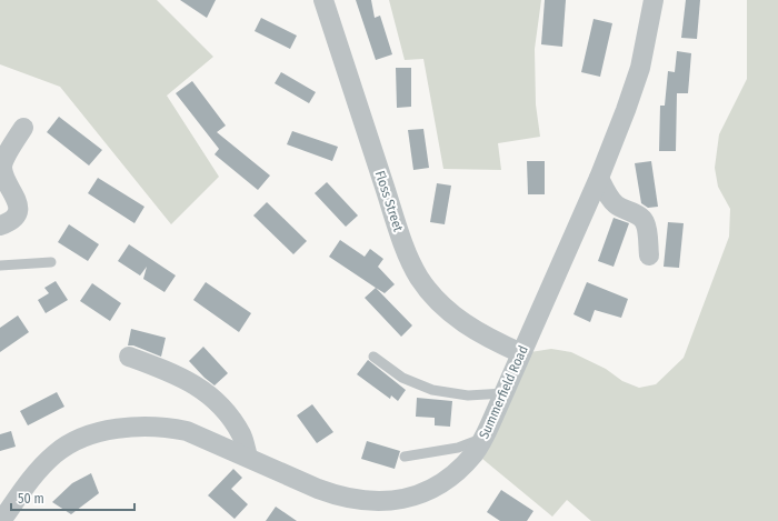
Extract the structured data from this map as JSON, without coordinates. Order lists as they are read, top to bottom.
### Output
{
  "streets": {
    "street": ["Floss Street", "Summerfield Road"]
  },
  "crossings": [
    ["Floss Street", "Summerfield Road"]
  ],
  "scale_bar": "50 m"
}
